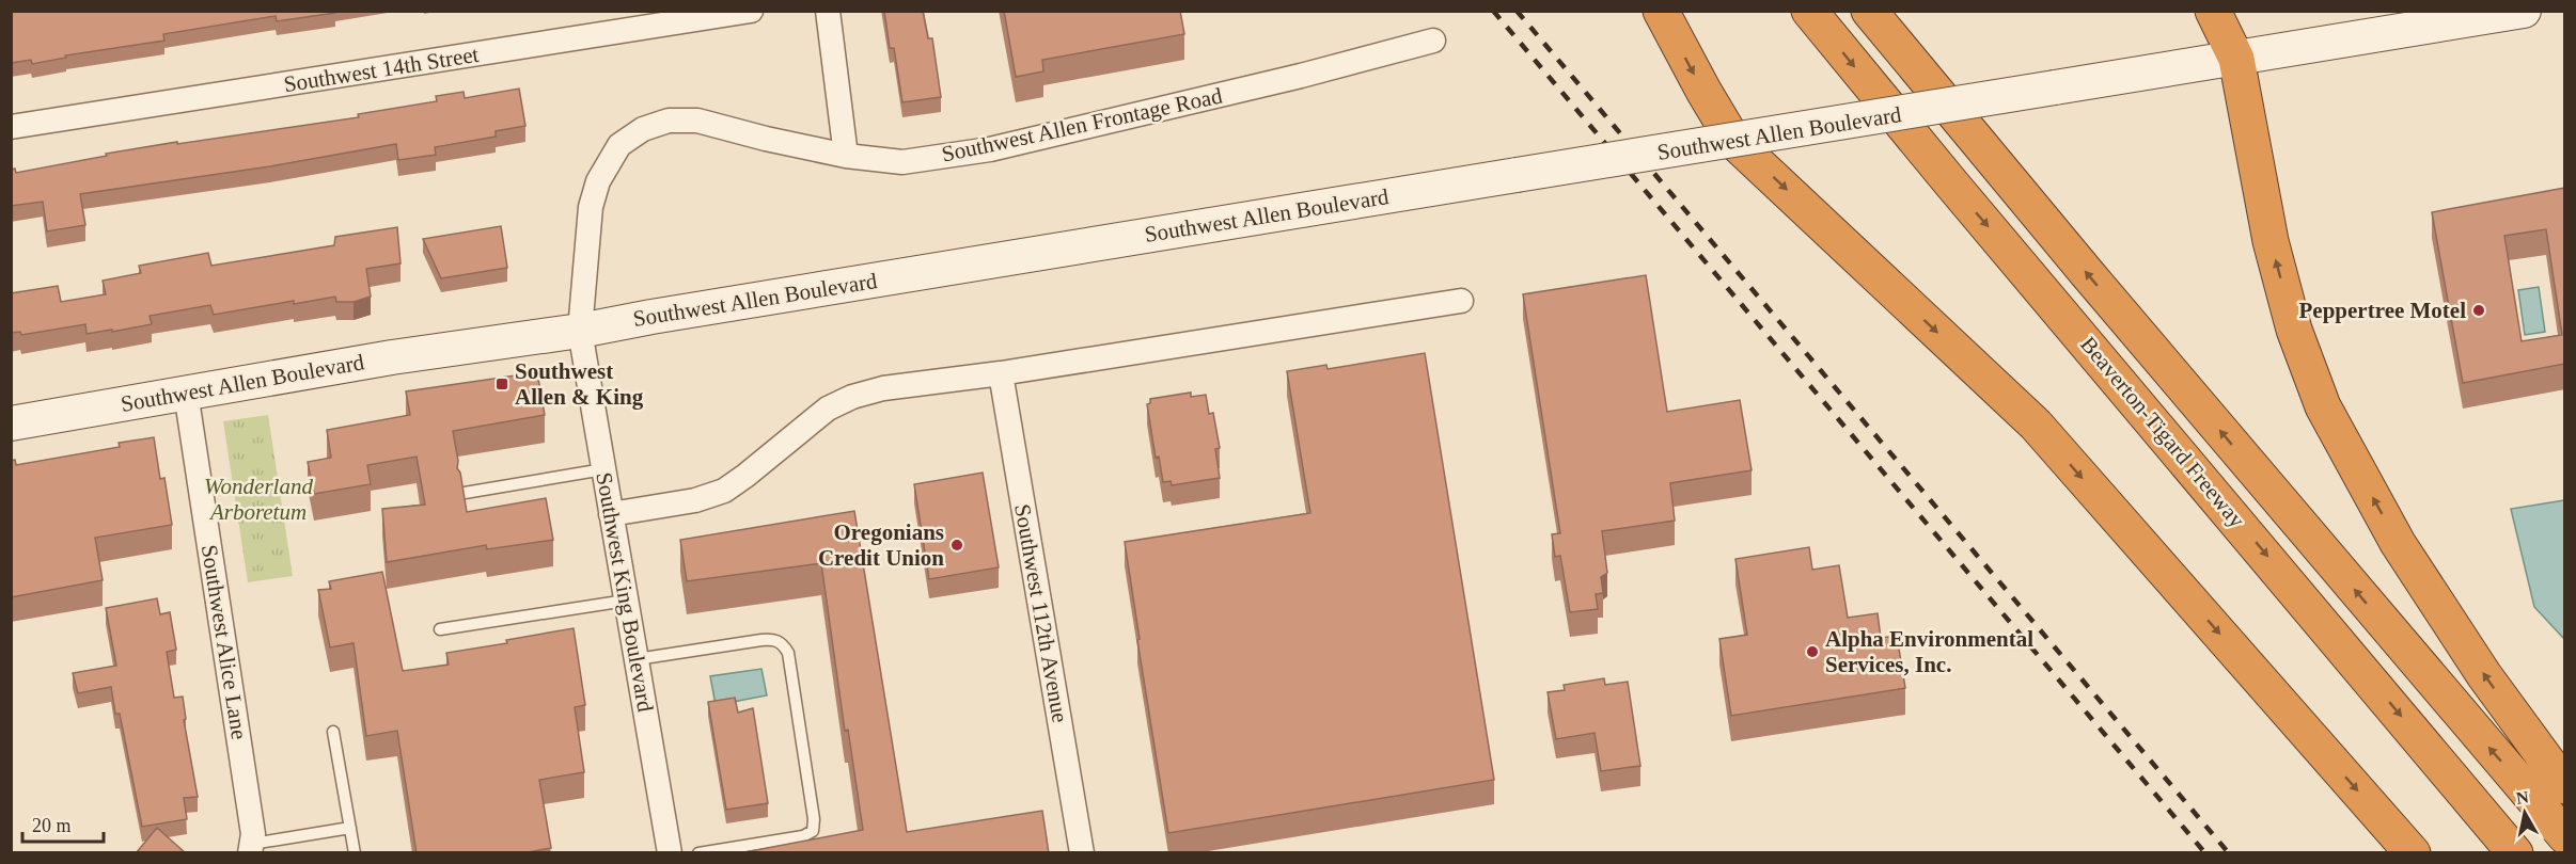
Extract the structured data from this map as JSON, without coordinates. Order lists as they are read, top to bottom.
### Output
{
  "streets": {
    "highway": ["Beaverton-Tigard Freeway"],
    "main road": ["Southwest Allen Boulevard"],
    "street": [
      "Southwest 14th Street",
      "Southwest Allen Frontage Road",
      "Southwest King Boulevard",
      "Southwest 112th Avenue",
      "Southwest Alice Lane"
    ]
  },
  "crossings": [
    ["Southwest Allen Frontage Road", "Southwest Allen Boulevard"],
    ["Southwest Allen Frontage Road", "Southwest King Boulevard"],
    ["Southwest Allen Boulevard", "Southwest King Boulevard"],
    ["Southwest Allen Boulevard", "Southwest Alice Lane"]
  ],
  "parks": ["Wonderland Arboretum"],
  "places": {
    "other": ["Peppertree Motel", "Oregonians Credit Union", "Alpha Environmental Services, Inc."],
    "transit": ["Southwest Allen & King"]
  },
  "scale_bar": "20 m",
  "north": "top"
}
